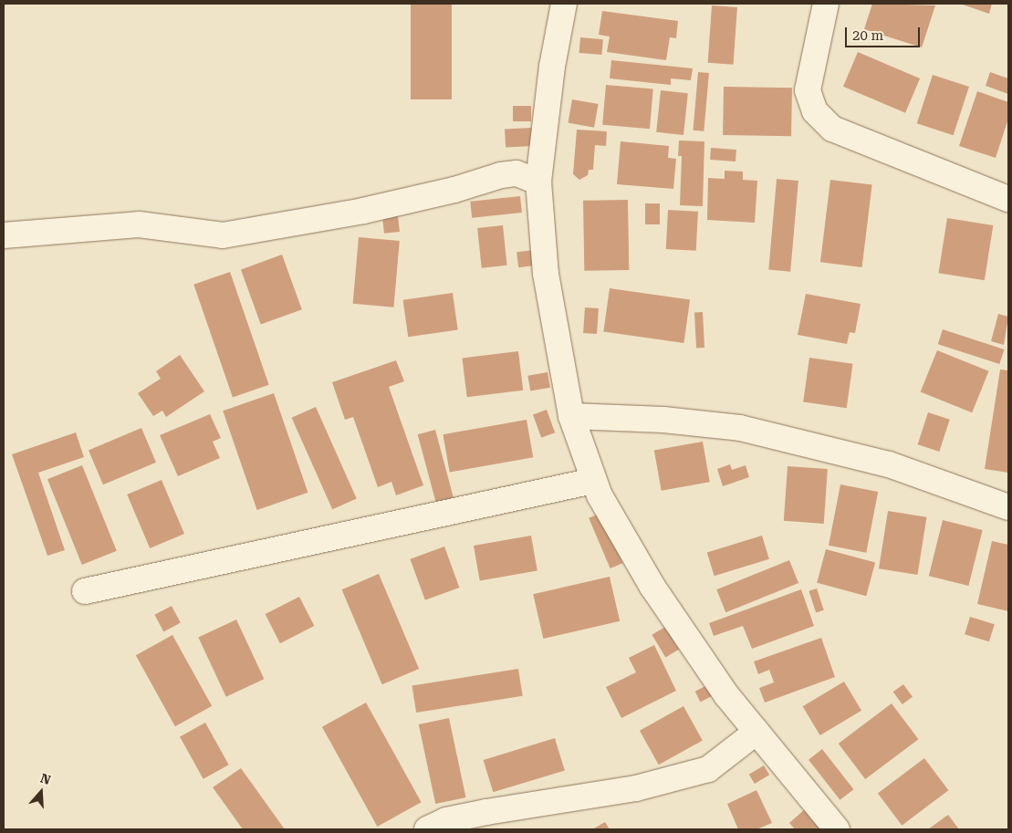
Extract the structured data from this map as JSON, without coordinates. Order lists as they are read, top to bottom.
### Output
{
  "scale_bar": "20 m",
  "north": "top"
}
